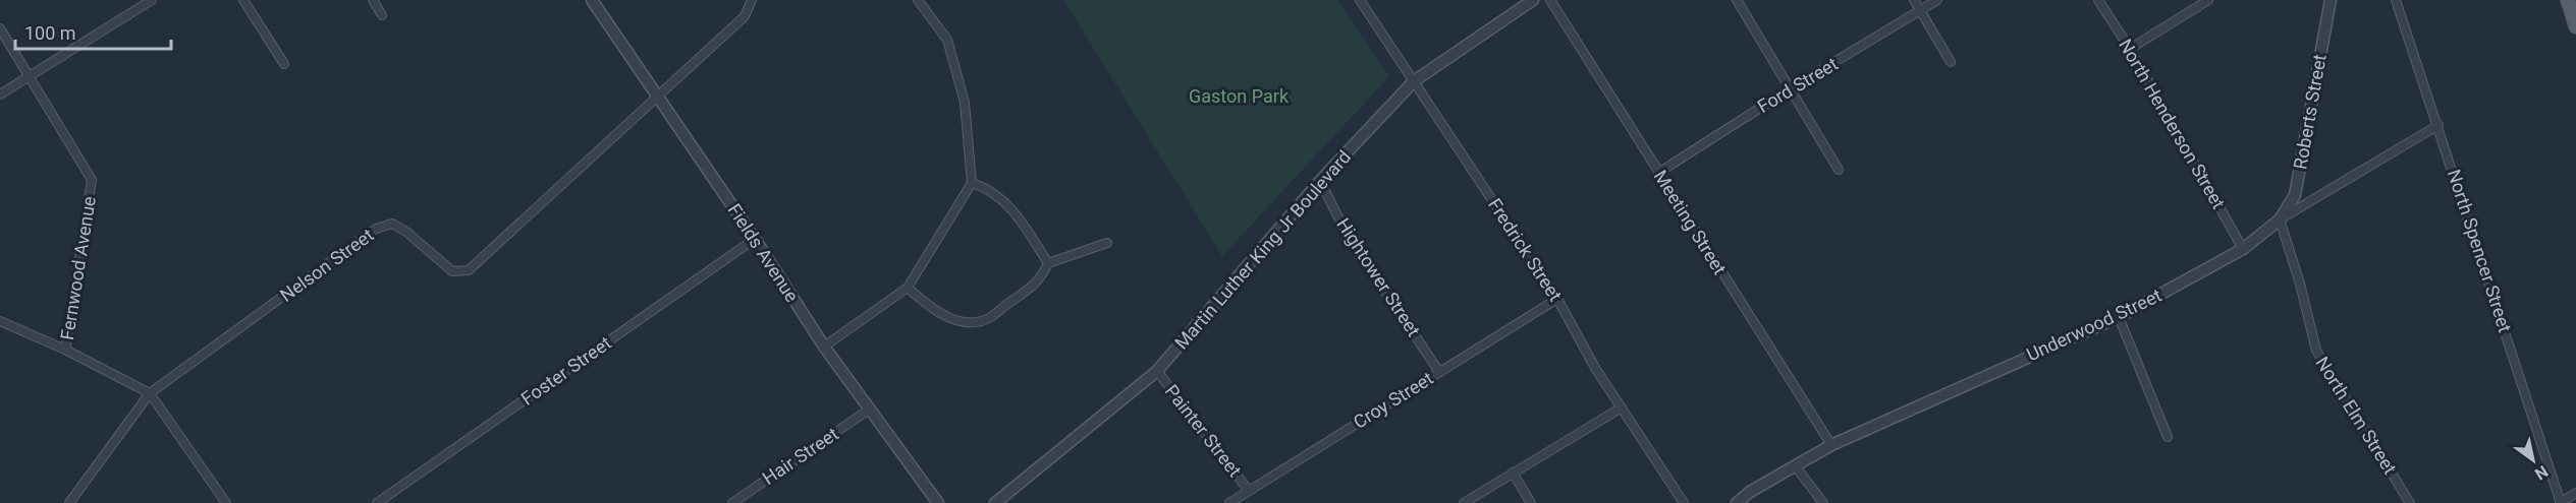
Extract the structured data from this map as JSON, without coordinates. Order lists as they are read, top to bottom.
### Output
{
  "streets": {
    "street": [
      "Ford Street",
      "Roberts Street",
      "North Henderson Street",
      "Meeting Street",
      "Martin Luther King Jr Boulevard",
      "Fredrick Street",
      "North Spencer Street",
      "Fields Avenue",
      "Nelson Street",
      "Fernwood Avenue",
      "Hightower Street",
      "Underwood Street",
      "Foster Street",
      "Croy Street",
      "North Elm Street",
      "Painter Street",
      "Hair Street"
    ]
  },
  "crossings": [
    ["Ford Street", "Meeting Street"],
    ["Roberts Street", "Underwood Street"],
    ["Roberts Street", "North Elm Street"],
    ["North Henderson Street", "Underwood Street"],
    ["Meeting Street", "Underwood Street"],
    ["Martin Luther King Jr Boulevard", "Fredrick Street"],
    ["Martin Luther King Jr Boulevard", "Hightower Street"],
    ["Martin Luther King Jr Boulevard", "Painter Street"],
    ["Fredrick Street", "Croy Street"],
    ["North Spencer Street", "Underwood Street"],
    ["Fields Avenue", "Nelson Street"],
    ["Fields Avenue", "Foster Street"],
    ["Fields Avenue", "Hair Street"],
    ["Hightower Street", "Croy Street"],
    ["Underwood Street", "North Elm Street"],
    ["Croy Street", "Painter Street"]
  ],
  "parks": ["Gaston Park"],
  "scale_bar": "100 m",
  "north": "bottom right"
}
